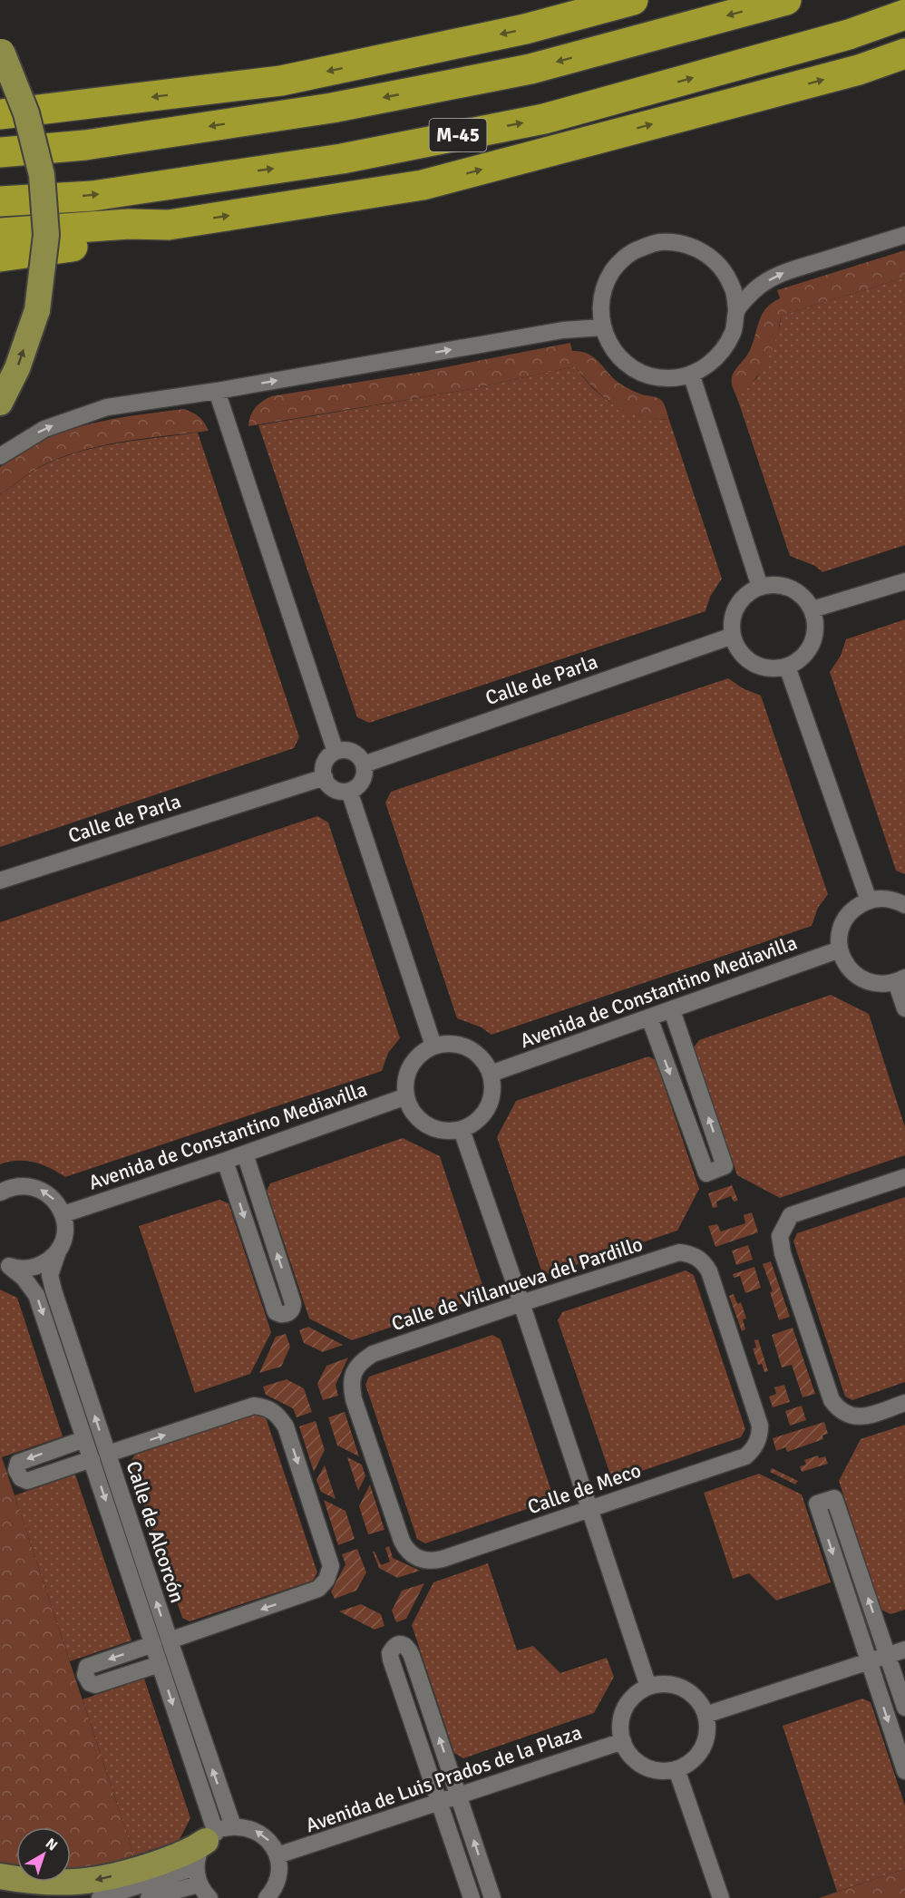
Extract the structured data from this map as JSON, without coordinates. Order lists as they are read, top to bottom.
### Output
{
  "streets": {
    "highway": ["M-45"],
    "street": [
      "Calle de Parla",
      "Avenida de Constantino Mediavilla",
      "Calle de Villanueva del Pardillo",
      "Calle de Meco",
      "Calle de Alcorcón",
      "Avenida de Luis Prados de la Plaza"
    ]
  },
  "crossings": [
    ["Avenida de Constantino Mediavilla", "Calle de Alcorcón"],
    ["Calle de Villanueva del Pardillo", "Calle de Meco"]
  ],
  "north": "top right"
}
